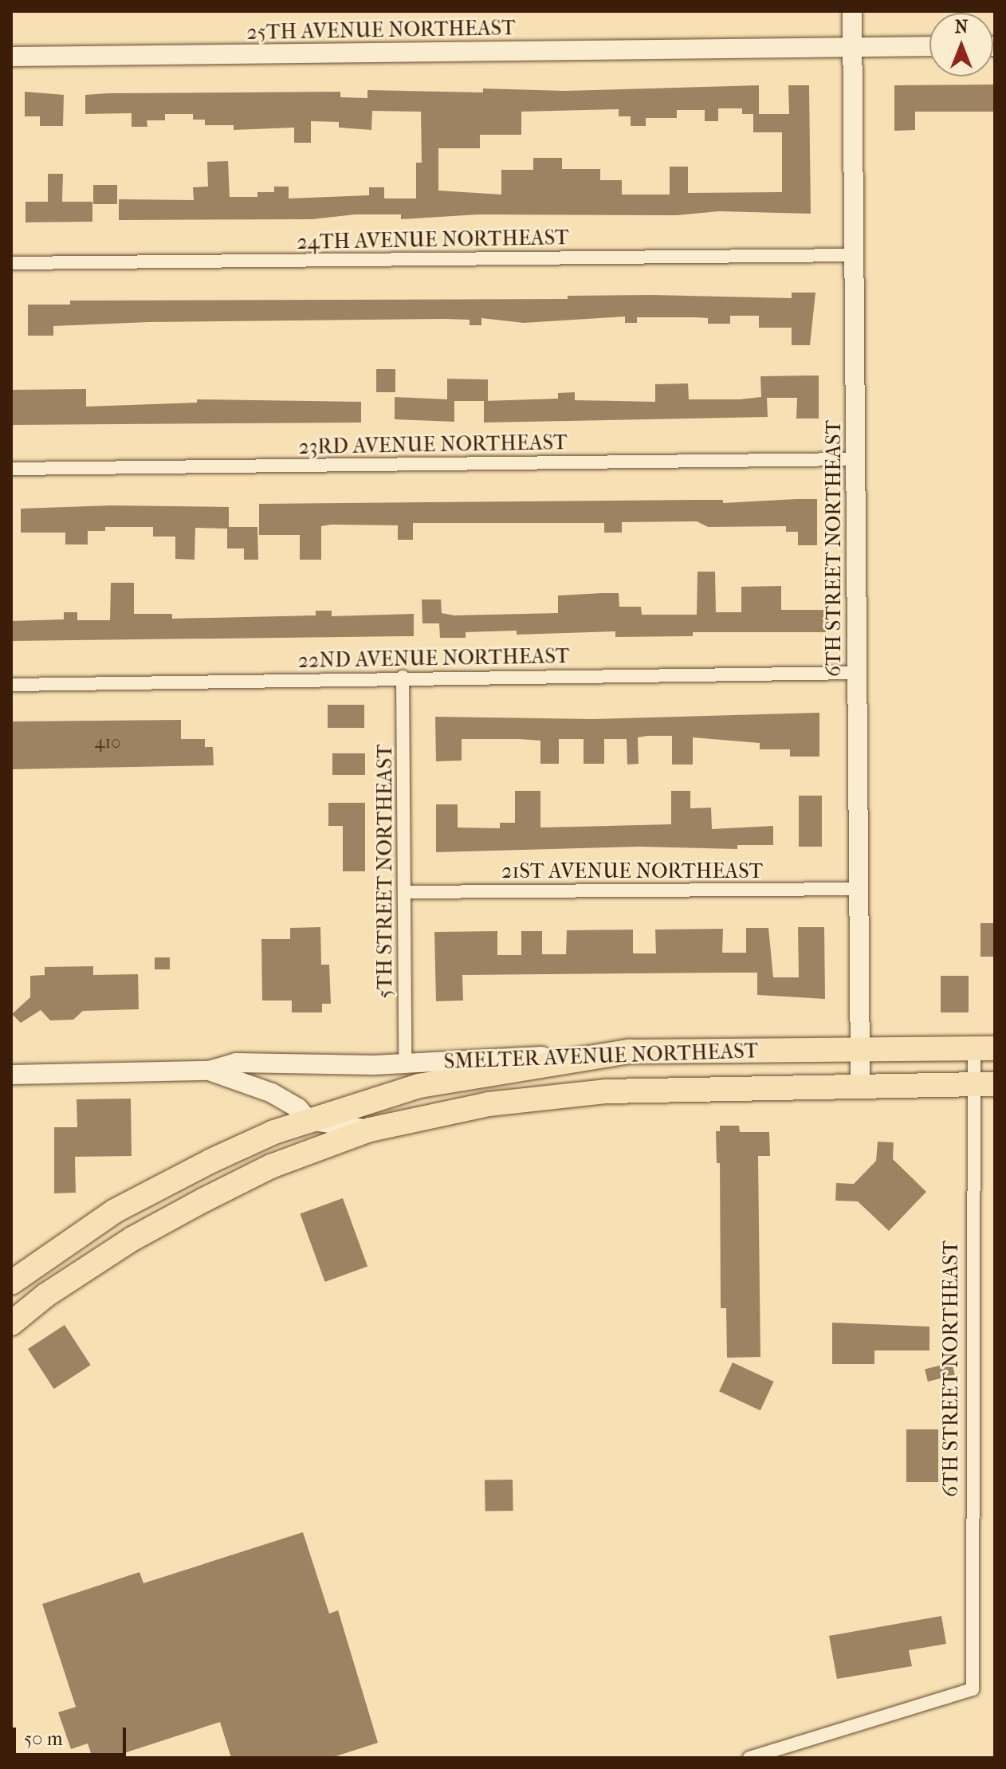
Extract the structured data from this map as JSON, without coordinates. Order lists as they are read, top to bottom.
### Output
{
  "streets": {
    "highway": ["SMELTER AVENUE NORTHEAST"],
    "street": [
      "25TH AVENUE NORTHEAST",
      "24TH AVENUE NORTHEAST",
      "23RD AVENUE NORTHEAST",
      "6TH STREET NORTHEAST",
      "22ND AVENUE NORTHEAST",
      "5TH STREET NORTHEAST",
      "21ST AVENUE NORTHEAST"
    ]
  },
  "crossings": [
    ["25TH AVENUE NORTHEAST", "6TH STREET NORTHEAST"],
    ["24TH AVENUE NORTHEAST", "6TH STREET NORTHEAST"],
    ["23RD AVENUE NORTHEAST", "6TH STREET NORTHEAST"],
    ["6TH STREET NORTHEAST", "22ND AVENUE NORTHEAST"],
    ["6TH STREET NORTHEAST", "21ST AVENUE NORTHEAST"],
    ["6TH STREET NORTHEAST", "SMELTER AVENUE NORTHEAST"],
    ["22ND AVENUE NORTHEAST", "5TH STREET NORTHEAST"],
    ["5TH STREET NORTHEAST", "21ST AVENUE NORTHEAST"],
    ["5TH STREET NORTHEAST", "SMELTER AVENUE NORTHEAST"]
  ],
  "house_numbers": ["410"],
  "scale_bar": "50 m",
  "north": "top"
}
